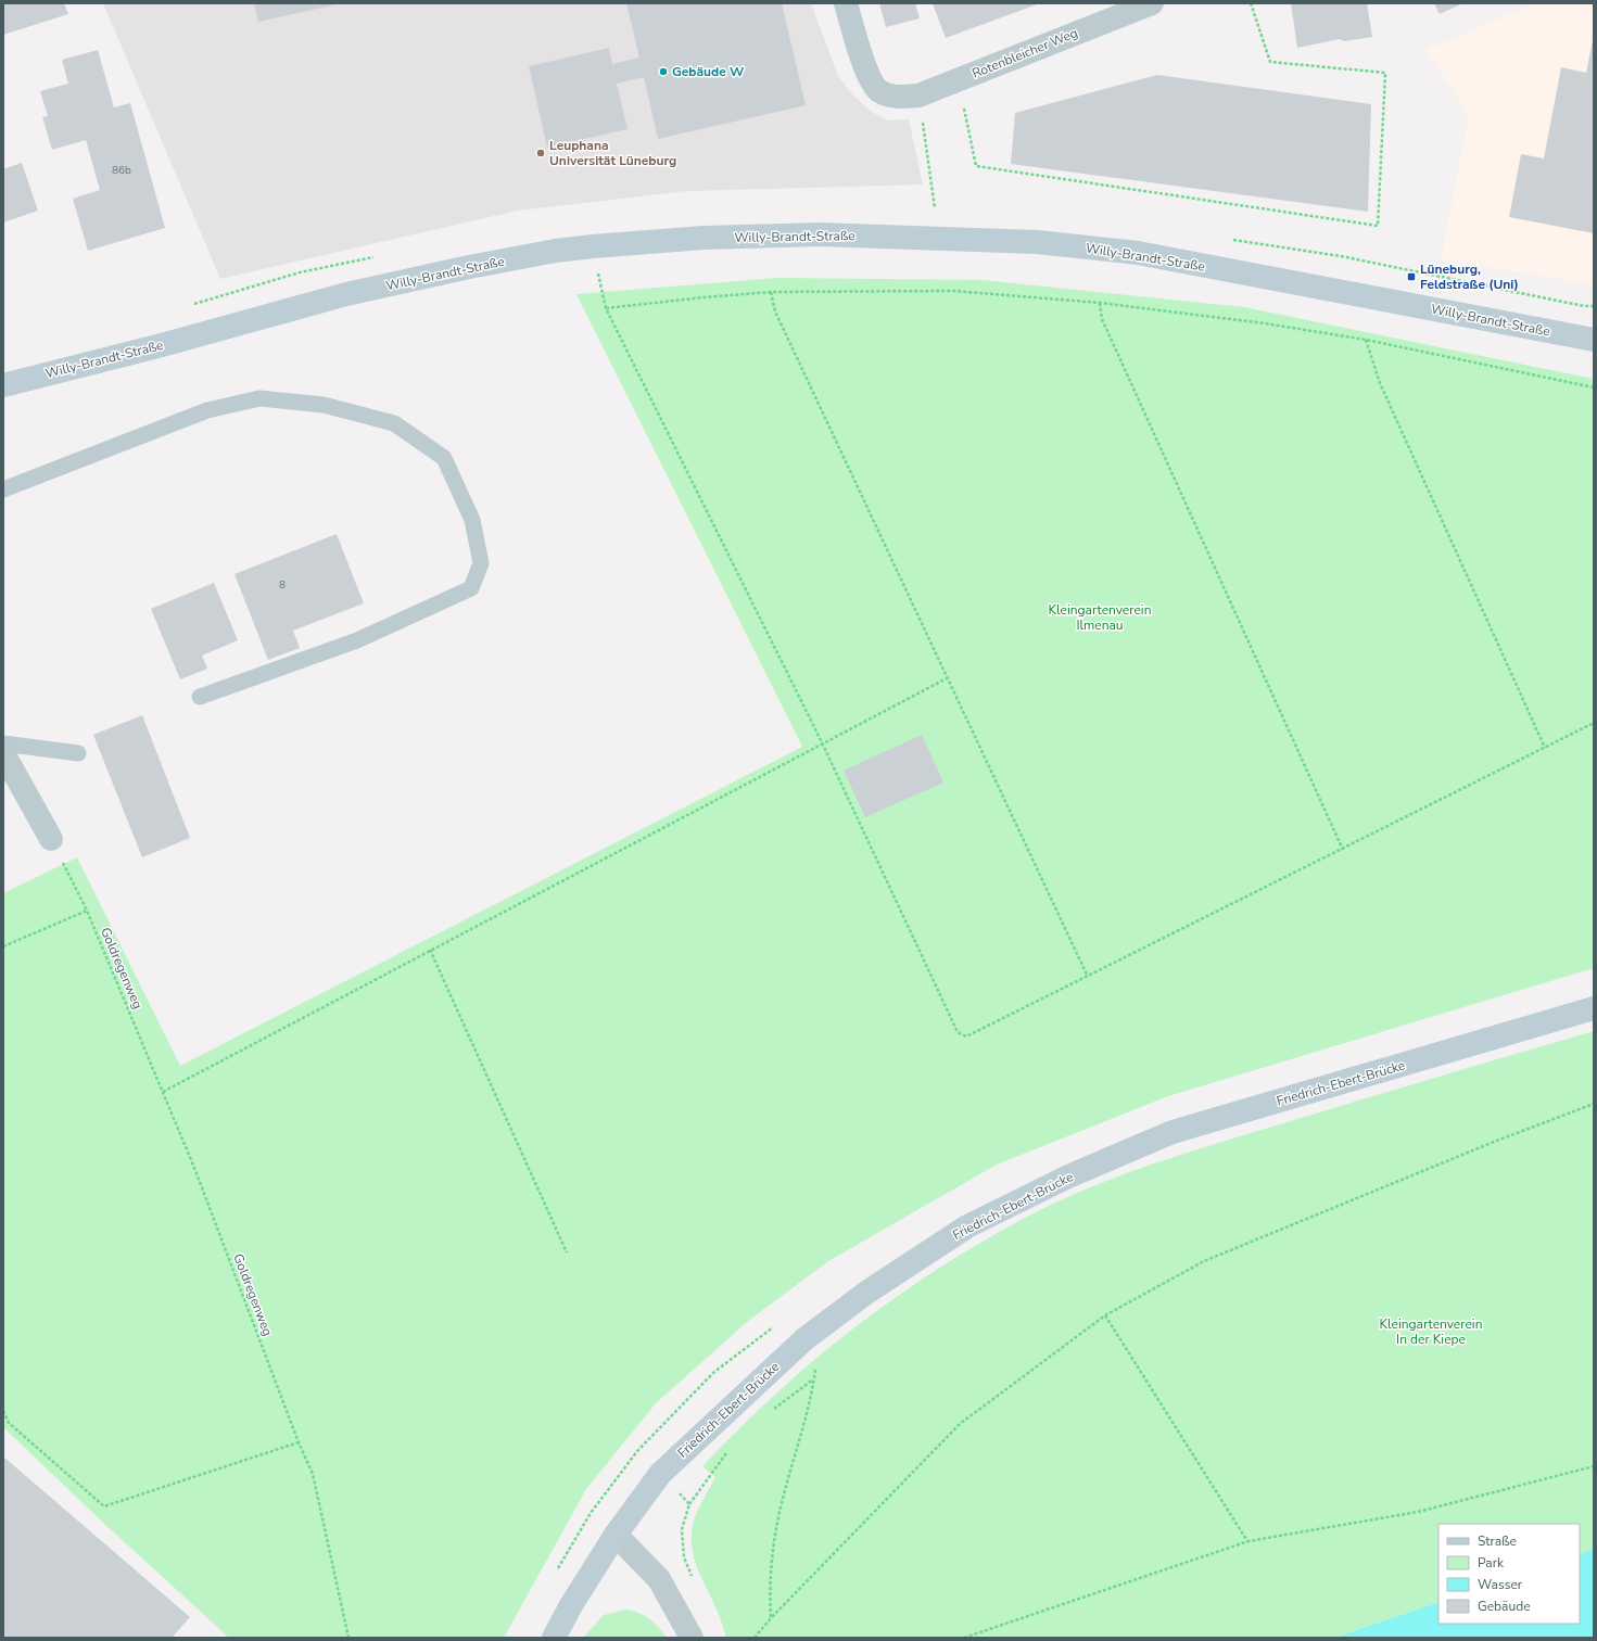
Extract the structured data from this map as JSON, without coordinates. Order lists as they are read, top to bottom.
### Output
{
  "streets": {
    "main road": ["Willy-Brandt-Straße", "Friedrich-Ebert-Brücke"],
    "street": ["Rotenbleicher Weg"],
    "path": ["Goldregenweg"]
  },
  "parks": ["Kleingartenverein Ilmenau", "Kleingartenverein In der Kiepe"],
  "places": {
    "other": ["Gebäude W", "Leuphana Universität Lüneburg"],
    "transit": ["Lüneburg, Feldstraße (Uni)"]
  },
  "house_numbers": ["86b", "8"],
  "legend": [
    "Straße",
    "Park",
    "Wasser",
    "Gebäude"
  ]
}
